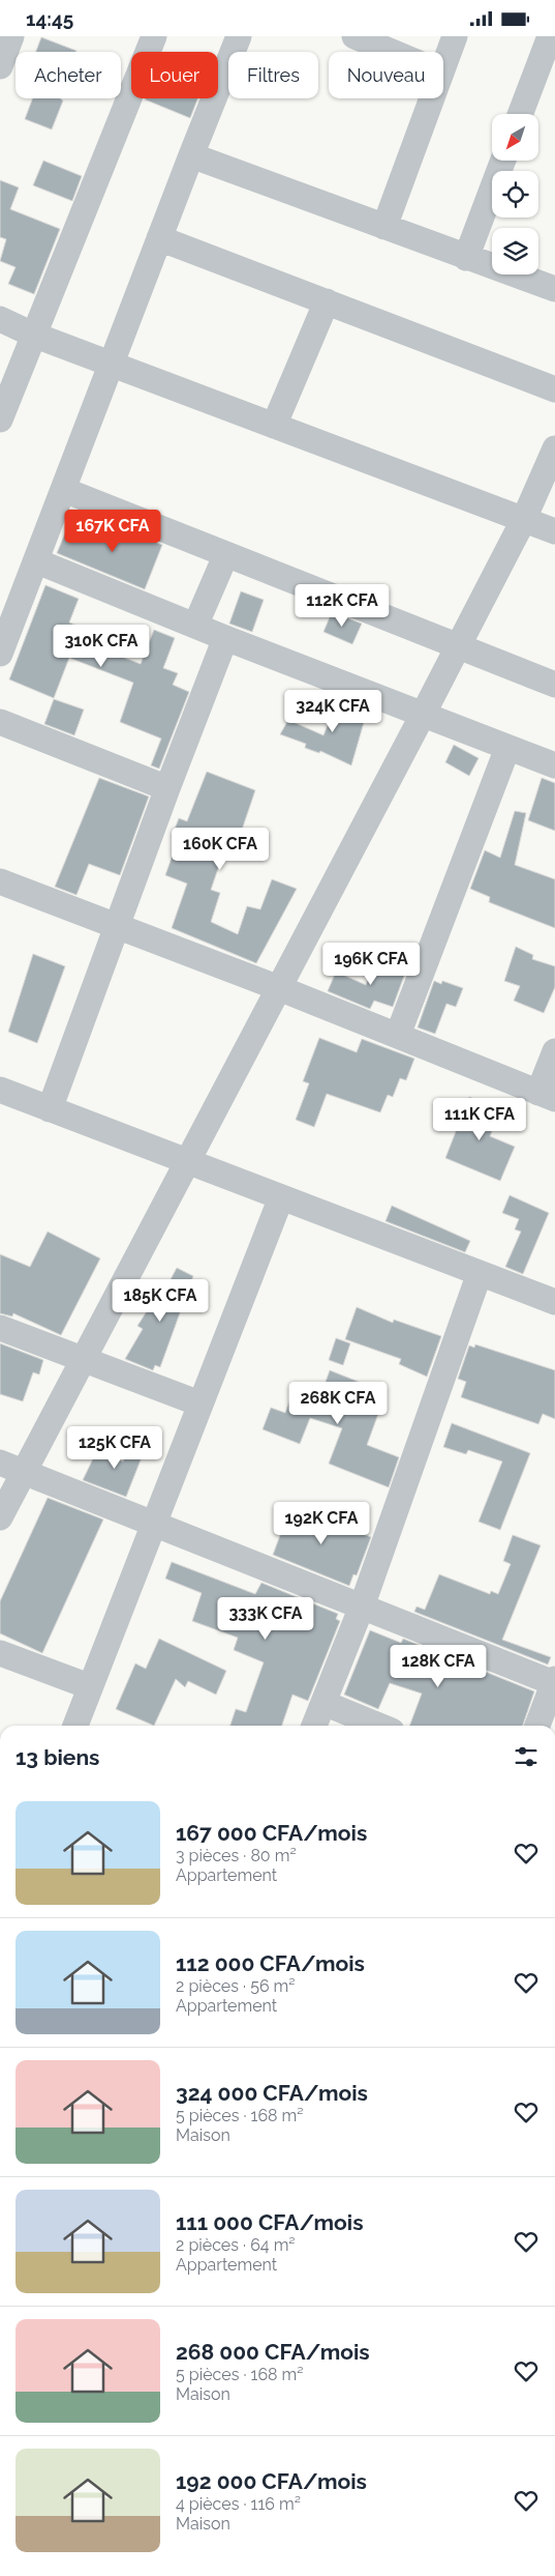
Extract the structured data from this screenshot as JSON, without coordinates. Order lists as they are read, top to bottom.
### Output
{
  "north": "bottom left",
  "page": {
    "status": "14:45",
    "chip": [
      "Acheter",
      "Louer",
      "Filtres",
      "Nouveau"
    ],
    "price": [
      "167K CFA",
      "112K CFA",
      "310K CFA",
      "324K CFA",
      "160K CFA",
      "196K CFA",
      "111K CFA",
      "185K CFA",
      "268K CFA",
      "125K CFA",
      "192K CFA",
      "333K CFA",
      "128K CFA"
    ],
    "heading": "13 biens",
    "list": [
      {
        "name": "167 000 CFA/mois",
        "note": "3 pièces · 80 m² · Appartement"
      },
      {
        "name": "112 000 CFA/mois",
        "note": "2 pièces · 56 m² · Appartement"
      },
      {
        "name": "324 000 CFA/mois",
        "note": "5 pièces · 168 m² · Maison"
      },
      {
        "name": "111 000 CFA/mois",
        "note": "2 pièces · 64 m² · Appartement"
      },
      {
        "name": "268 000 CFA/mois",
        "note": "5 pièces · 168 m² · Maison"
      },
      {
        "name": "192 000 CFA/mois",
        "note": "4 pièces · 116 m² · Maison"
      }
    ]
  }
}
